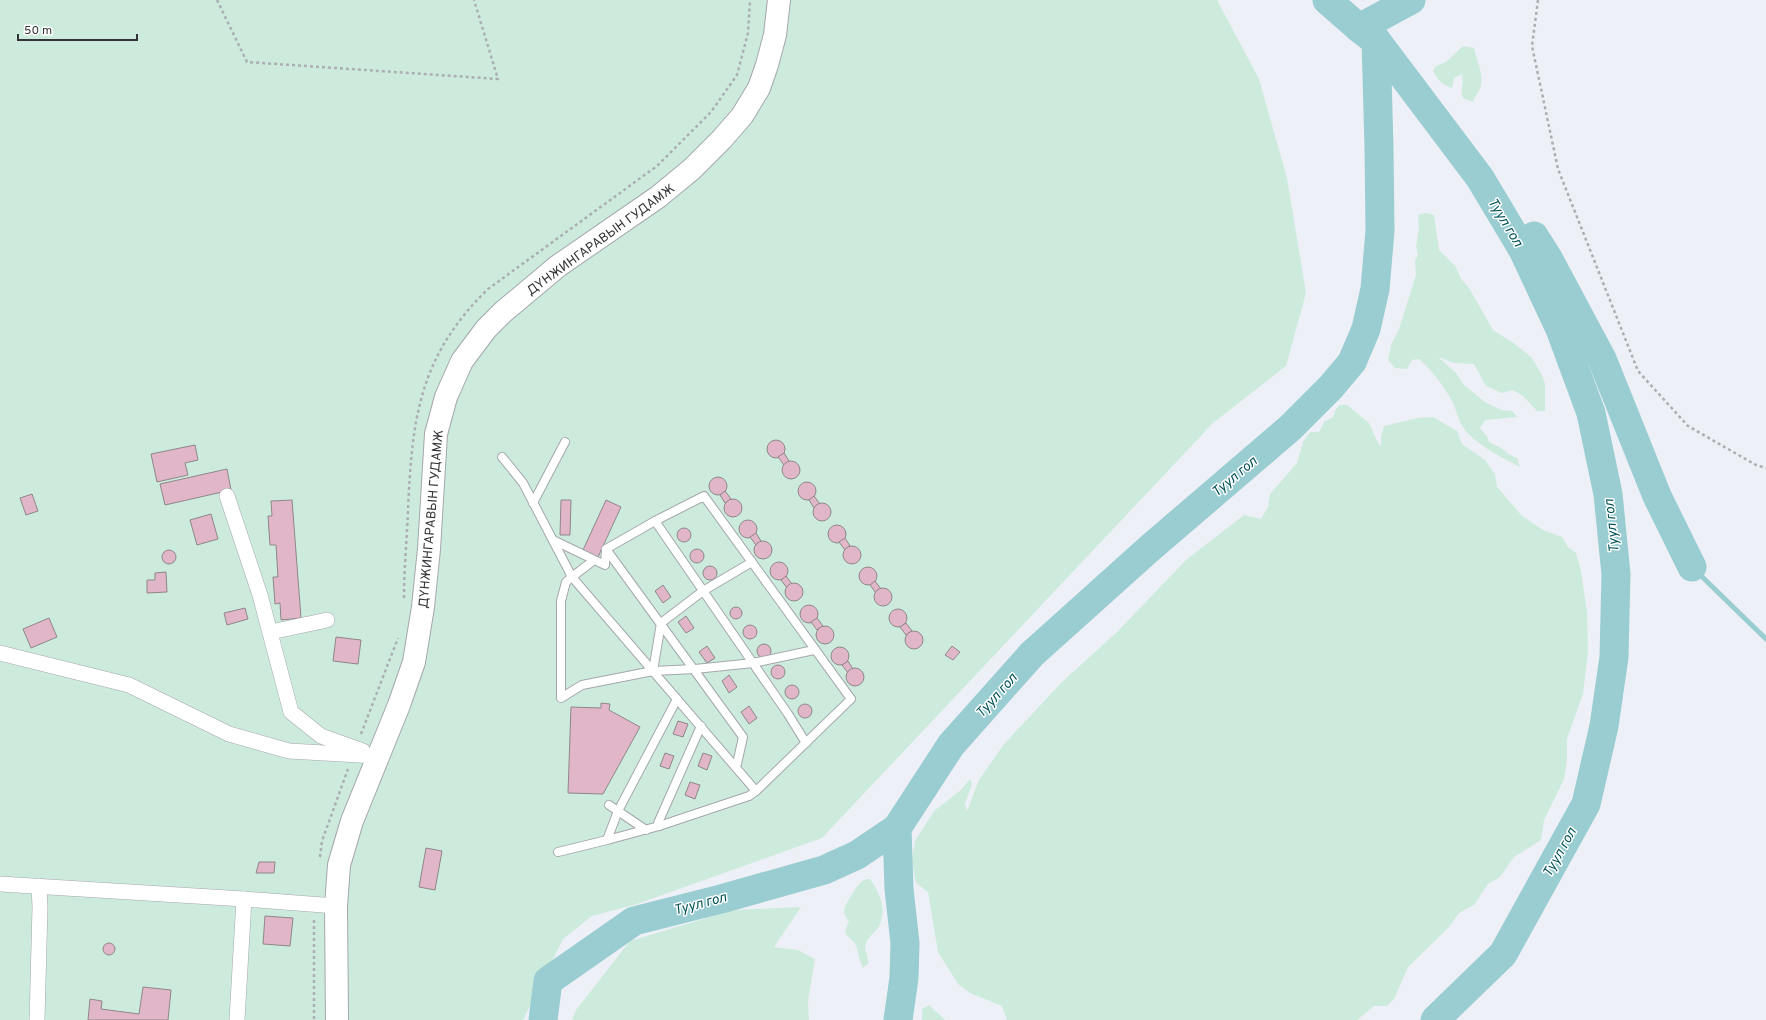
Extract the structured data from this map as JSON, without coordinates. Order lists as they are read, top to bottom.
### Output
{
  "streets": {
    "main road": ["ДҮНЖИНГАРАВЫН ГУДАМЖ"]
  },
  "water": ["Туул гол"],
  "scale_bar": "50 m"
}
